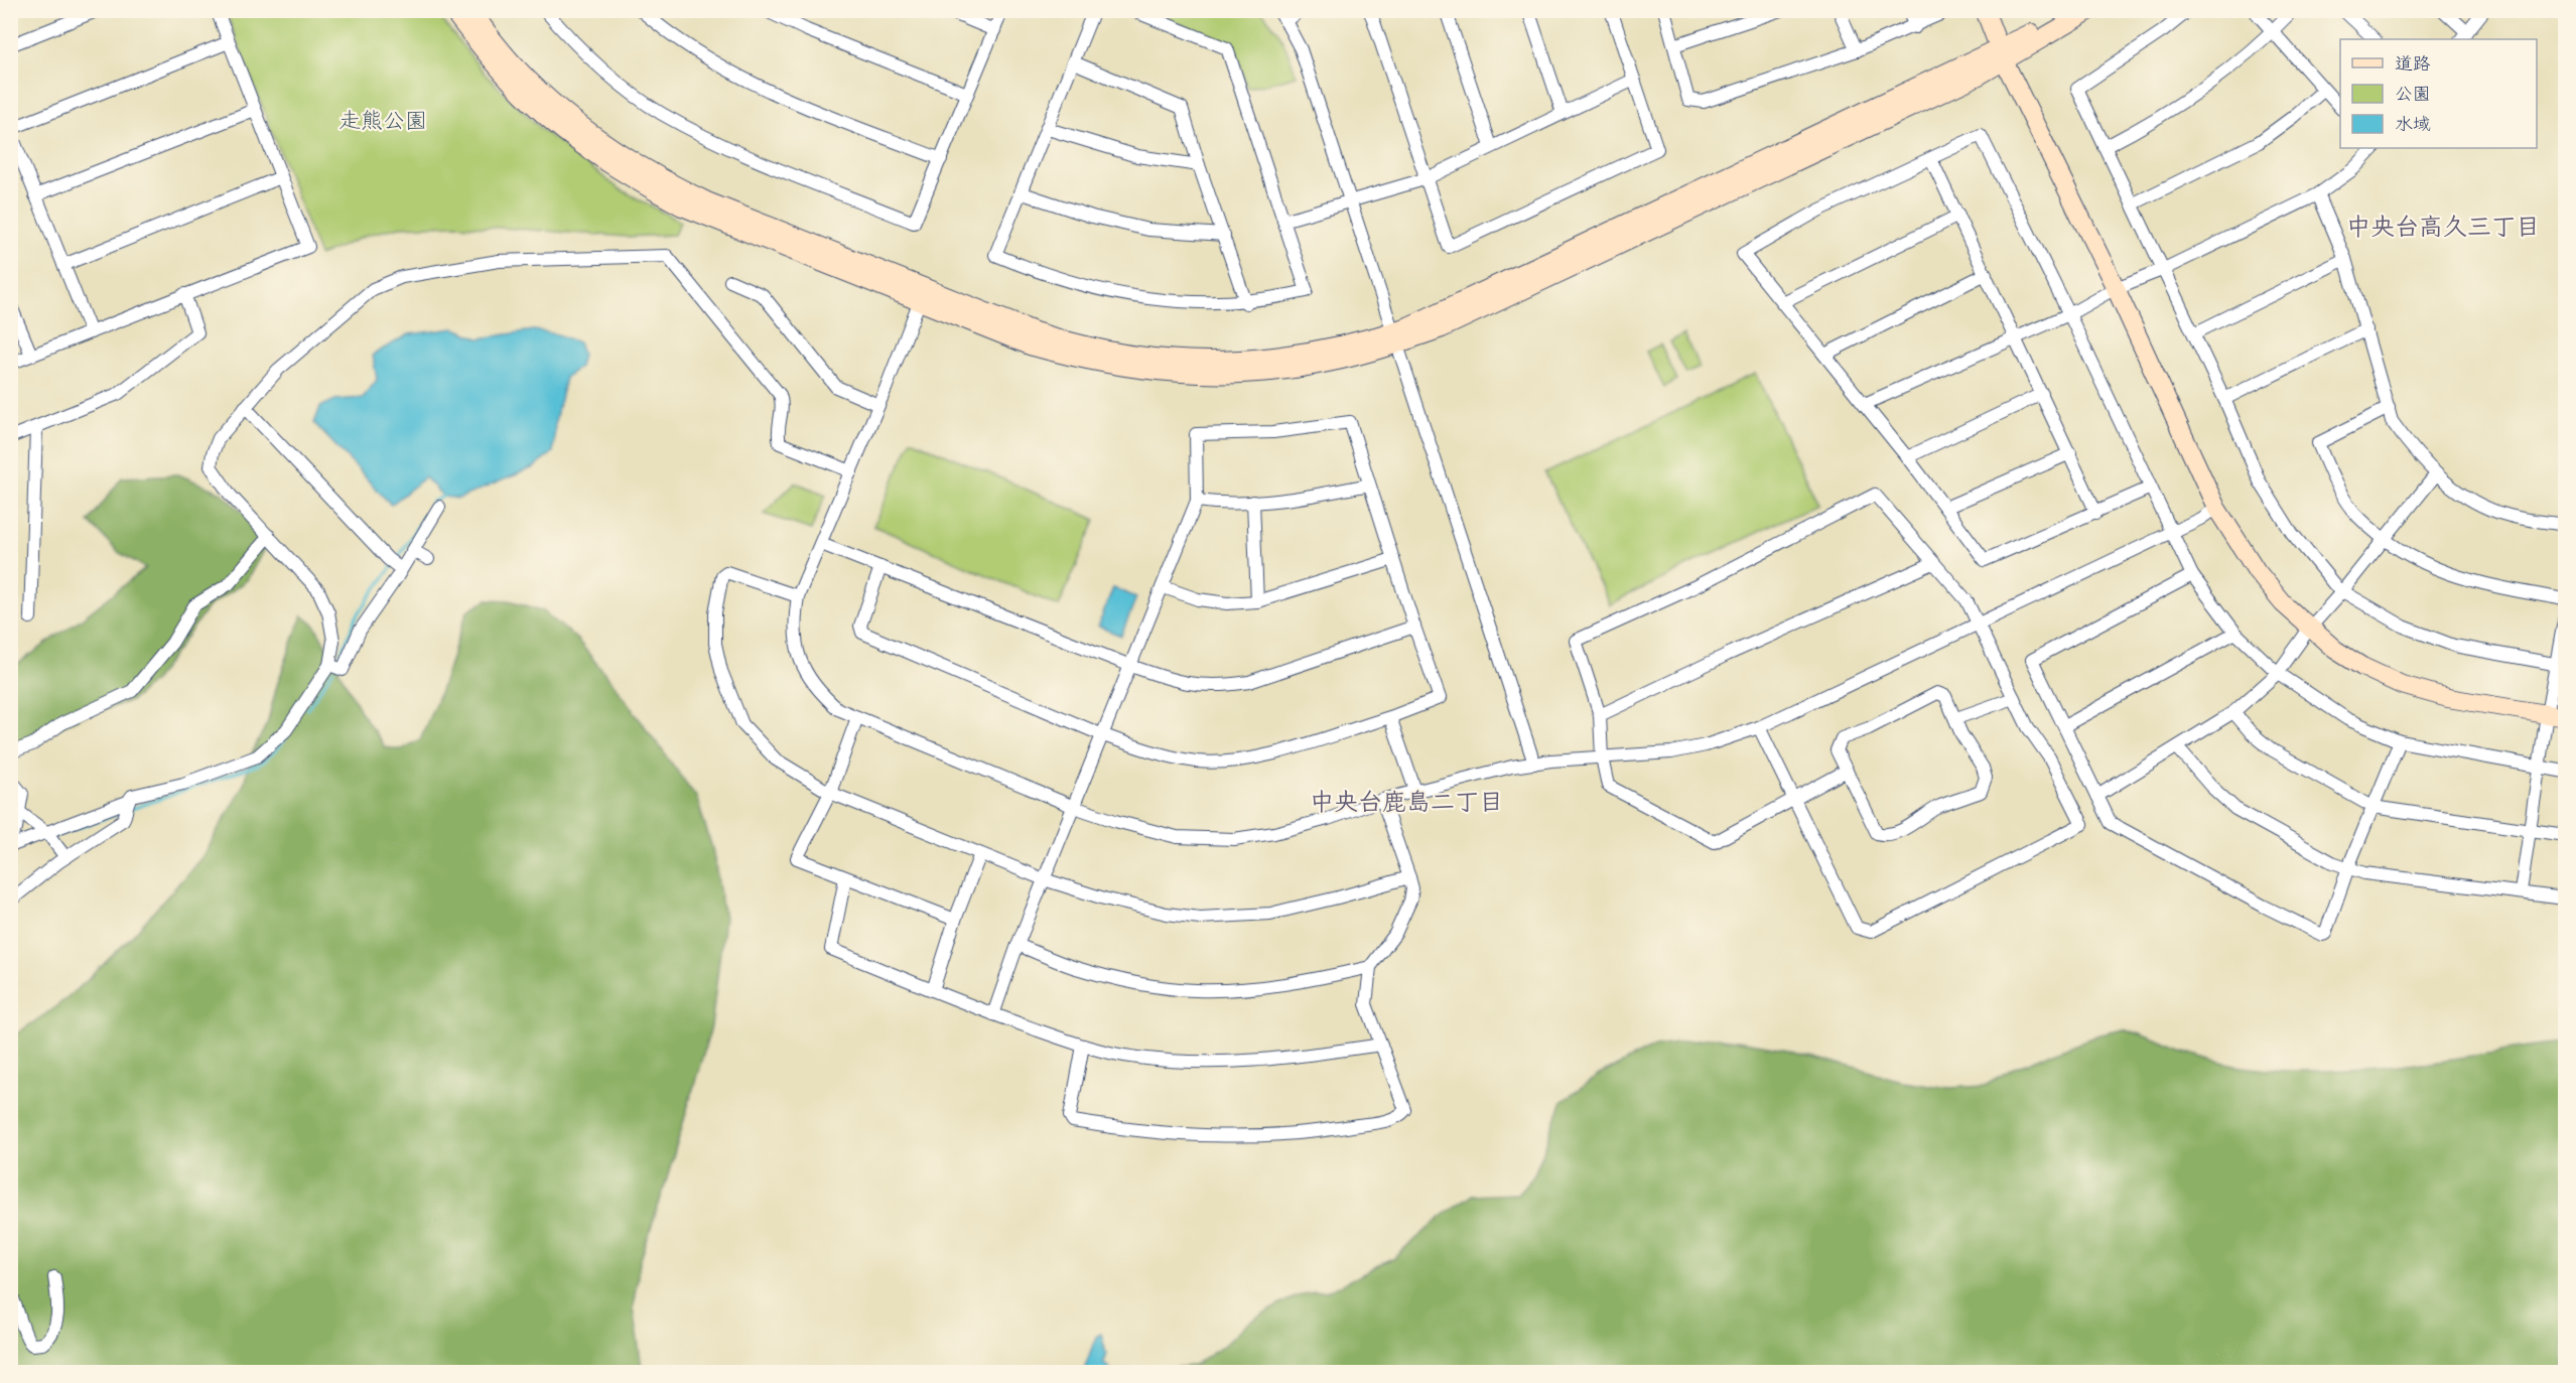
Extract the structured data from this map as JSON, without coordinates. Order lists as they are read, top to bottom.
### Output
{
  "districts": ["中央台高久三丁目", "中央台鹿島二丁目"],
  "parks": ["走熊公園"],
  "legend": ["道路", "公園", "水域"]
}
